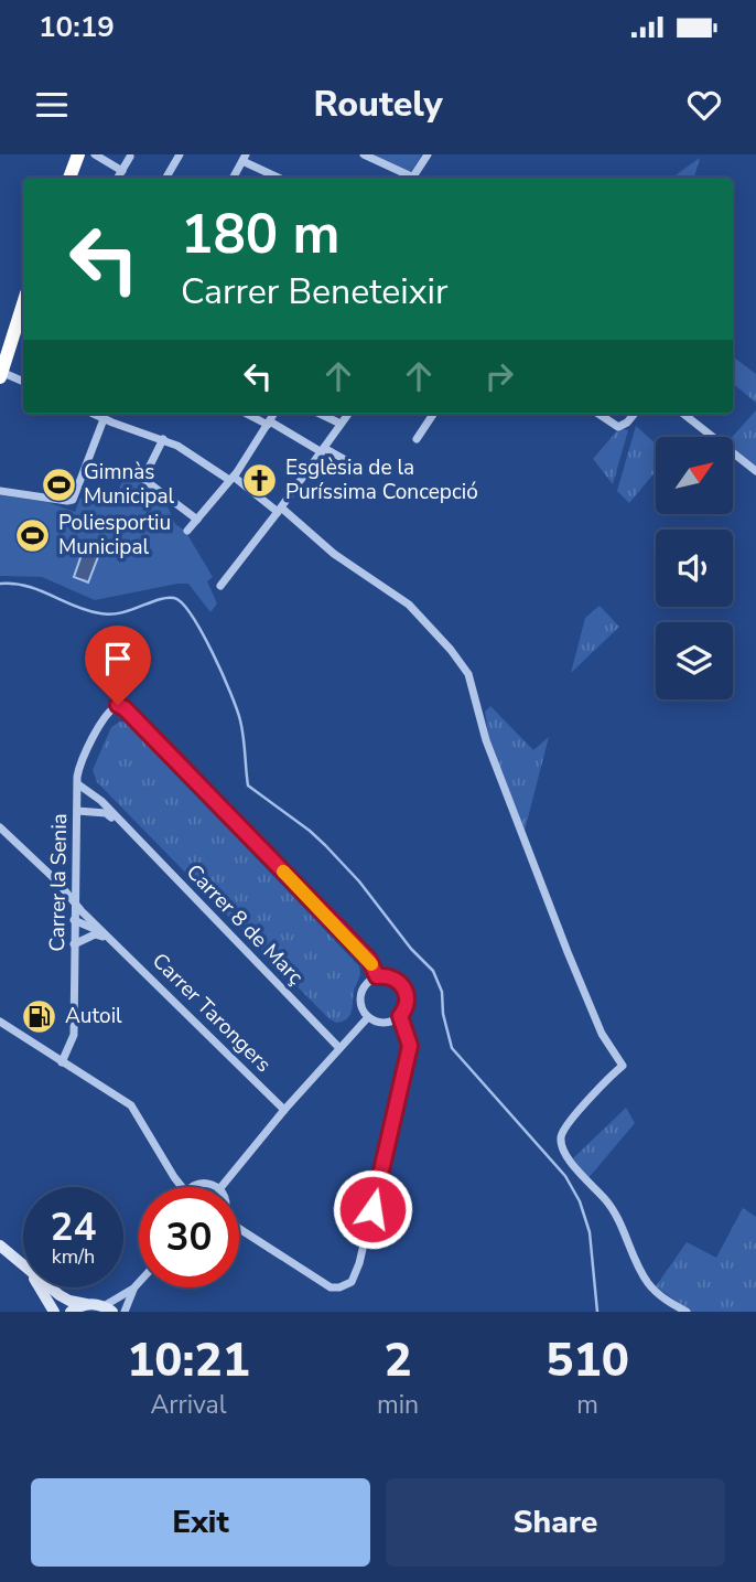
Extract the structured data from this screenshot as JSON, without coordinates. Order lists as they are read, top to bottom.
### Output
{
  "streets": {
    "street": ["Carrer la Senia", "Carrer 8 de Març", "Carrer Tarongers"]
  },
  "crossings": [
    ["Carrer la Senia", "Carrer 8 de Març"],
    ["Carrer la Senia", "Carrer Tarongers"]
  ],
  "places": {
    "church": ["Esglèsia de la Puríssima Concepció"],
    "sports": ["Gimnàs Municipal", "Poliesportiu Municipal"],
    "fuel station": ["Autoil"]
  },
  "north": "top right",
  "page": {
    "status": "10:19",
    "header": "Routely",
    "turn": ["180 m", "Carrer Beneteixir"],
    "speed": "24 km/h",
    "limit": "30",
    "eta": [
      "10:21",
      "Arrival",
      "2",
      "min",
      "510",
      "m"
    ],
    "buttons": ["Exit", "Share"]
  }
}
